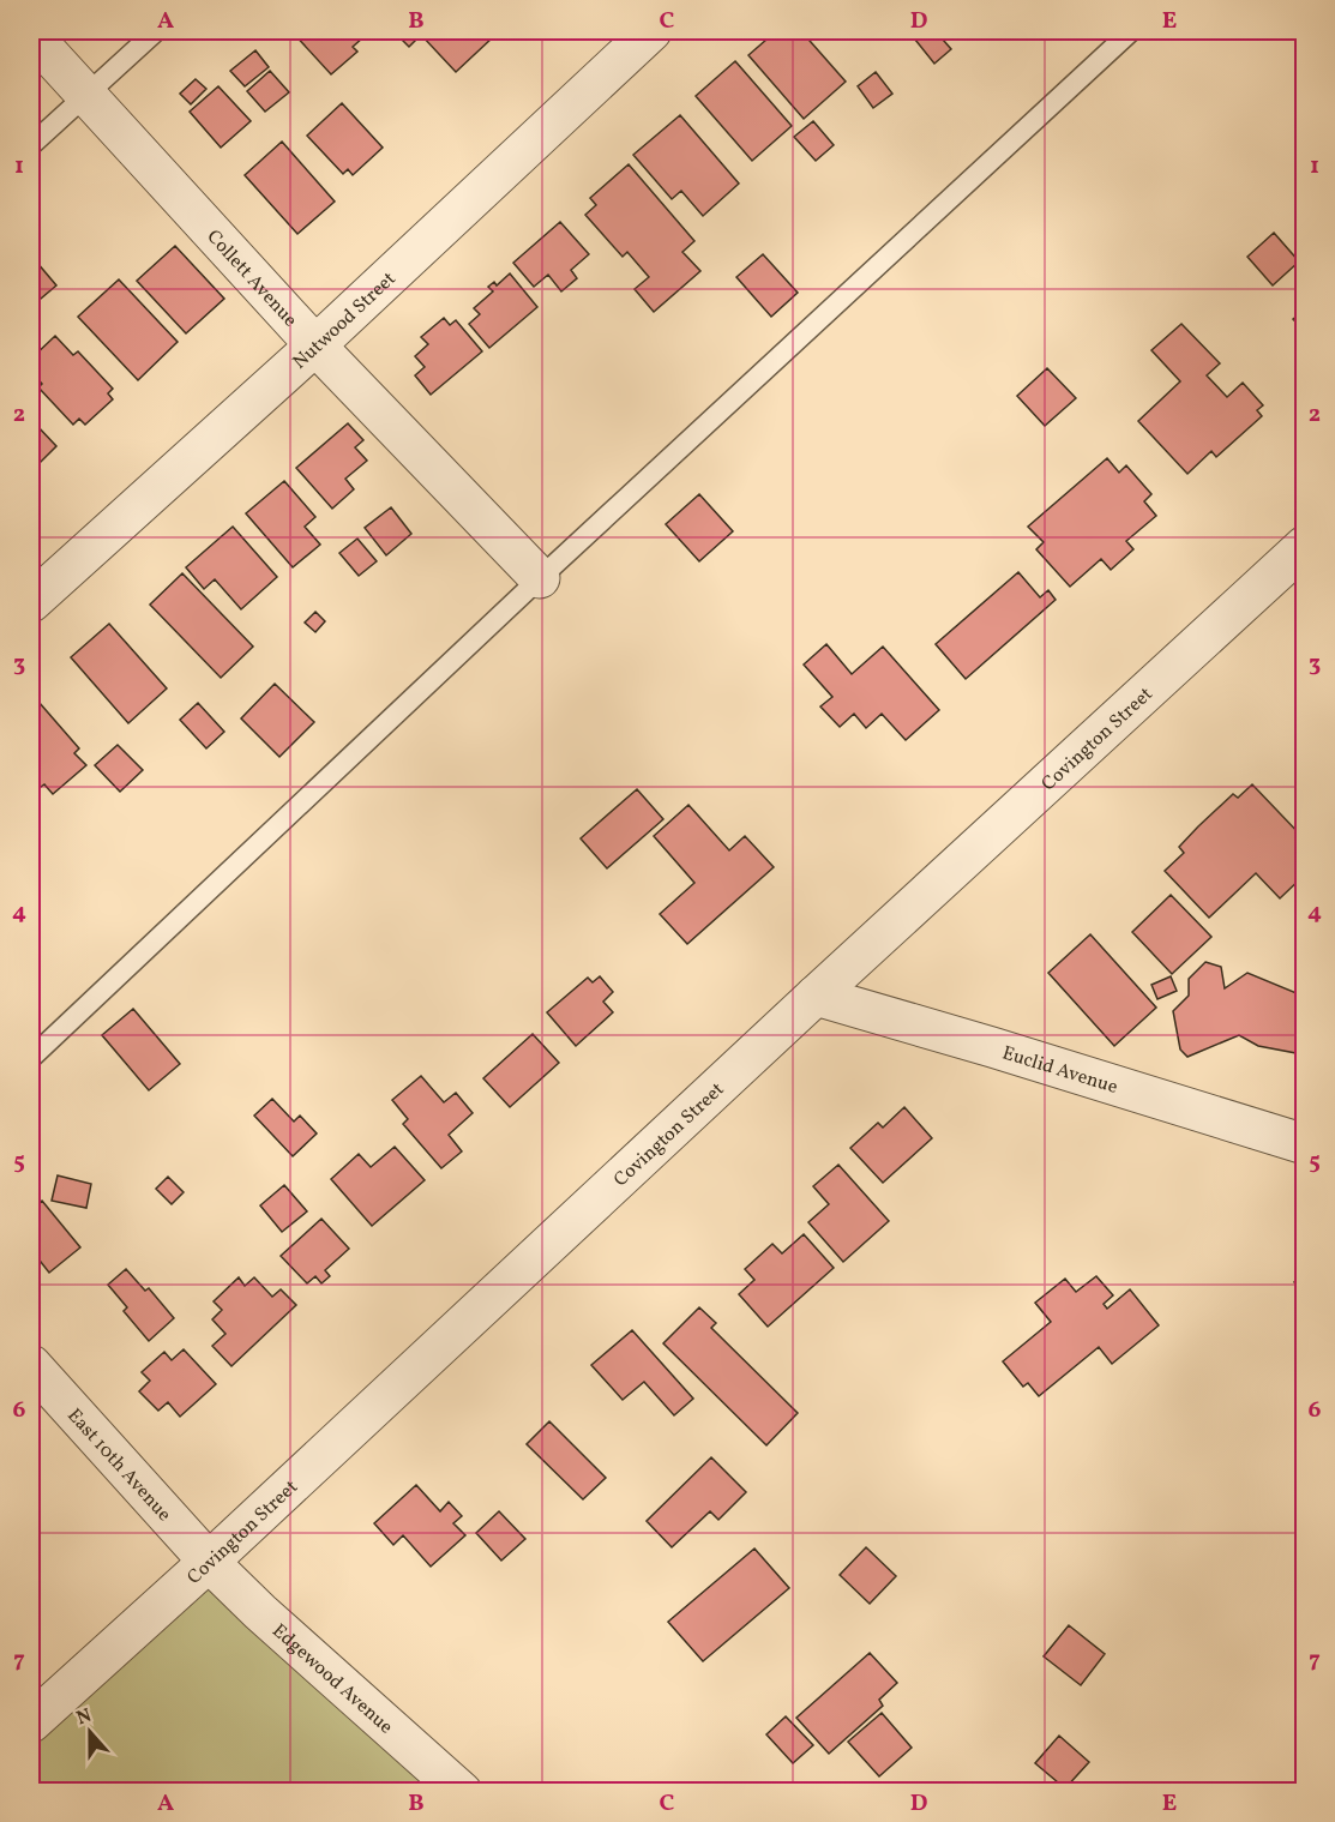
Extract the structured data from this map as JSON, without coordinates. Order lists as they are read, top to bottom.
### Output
{
  "streets": {
    "street": [
      "Collett Avenue",
      "Nutwood Street",
      "Covington Street",
      "Euclid Avenue",
      "East 10th Avenue",
      "Edgewood Avenue"
    ]
  },
  "crossings": [
    ["Collett Avenue", "Nutwood Street"],
    ["Covington Street", "Euclid Avenue"],
    ["Covington Street", "East 10th Avenue"],
    ["Covington Street", "Edgewood Avenue"],
    ["East 10th Avenue", "Edgewood Avenue"]
  ],
  "north": "top",
  "grid": {
    "columns": [
      "A",
      "B",
      "C",
      "D",
      "E"
    ],
    "rows": [
      "1",
      "2",
      "3",
      "4",
      "5",
      "6",
      "7"
    ]
  }
}
